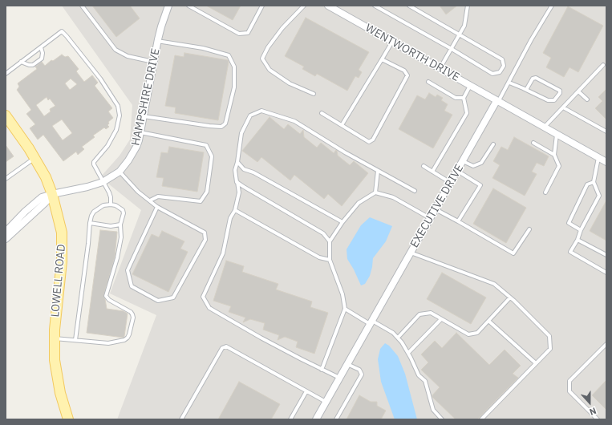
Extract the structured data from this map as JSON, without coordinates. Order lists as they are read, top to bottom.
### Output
{
  "streets": {
    "main road": ["LOWELL ROAD"],
    "street": ["WENTWORTH DRIVE", "HAMPSHIRE DRIVE", "EXECUTIVE DRIVE"]
  },
  "crossings": [
    ["WENTWORTH DRIVE", "EXECUTIVE DRIVE"],
    ["HAMPSHIRE DRIVE", "LOWELL ROAD"]
  ],
  "north": "bottom"
}
